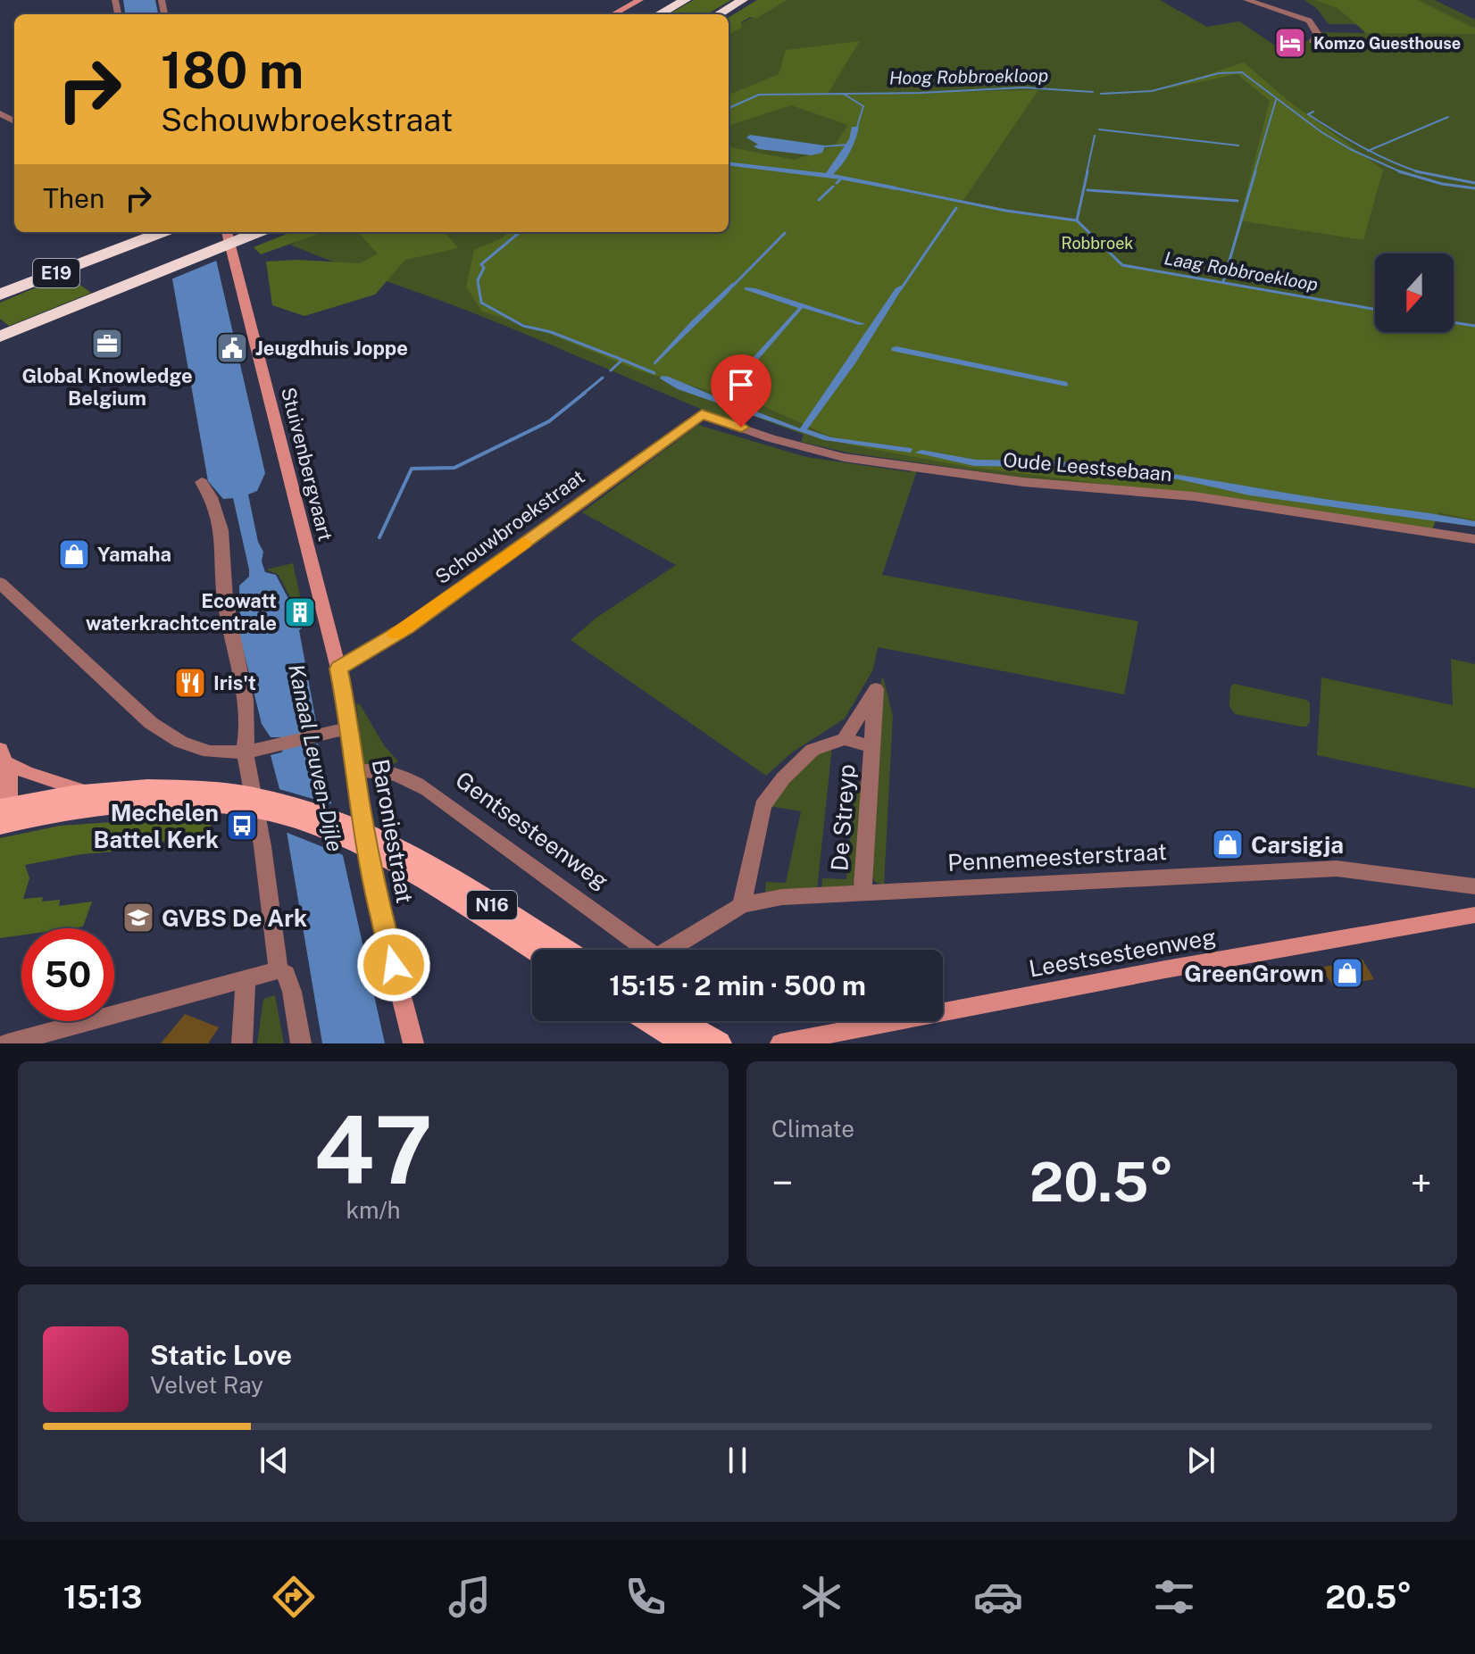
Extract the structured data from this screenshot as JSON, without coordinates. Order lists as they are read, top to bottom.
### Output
{
  "streets": {
    "highway": ["E19"],
    "main road": [
      "Stuivenbergvaart",
      "Baroniestraat",
      "N16",
      "Leestsesteenweg"
    ],
    "street": [
      "Oude Leestsebaan",
      "Schouwbroekstraat",
      "De Streyp",
      "Gentsesteenweg",
      "Pennemeesterstraat"
    ]
  },
  "crossings": [
    ["Stuivenbergvaart", "Schouwbroekstraat"],
    ["Stuivenbergvaart", "Baroniestraat"],
    ["Oude Leestsebaan", "Schouwbroekstraat"],
    ["Schouwbroekstraat", "Baroniestraat"],
    ["De Streyp", "Pennemeesterstraat"],
    ["Gentsesteenweg", "Baroniestraat"]
  ],
  "water": ["Hoog Robbroekloop", "Laag Robbroekloop", "Kanaal Leuven-Dijle"],
  "parks": ["Robbroek"],
  "places": {
    "hotel": ["Komzo Guesthouse"],
    "office": ["Global Knowledge Belgium"],
    "public building": ["Jeugdhuis Joppe"],
    "shop": ["Yamaha", "Carsigja", "GreenGrown"],
    "building": ["Ecowatt waterkrachtcentrale"],
    "restaurant": ["Iris't"],
    "bus stop": ["Mechelen Battel Kerk"],
    "school or university": ["GVBS De Ark"]
  },
  "north": "bottom",
  "page": {
    "turn": ["180 m", "Schouwbroekstraat"],
    "then": "Then",
    "limit": "50",
    "trip": "15:15 · 2 min · 500 m",
    "tile": [
      ["47", "km/h"],
      "Climate"
    ],
    "heat": ["−", "20.5°", "+"],
    "song": ["Static Love", "Velvet Ray"],
    "tabs": ["15:13", "20.5°"]
  }
}
